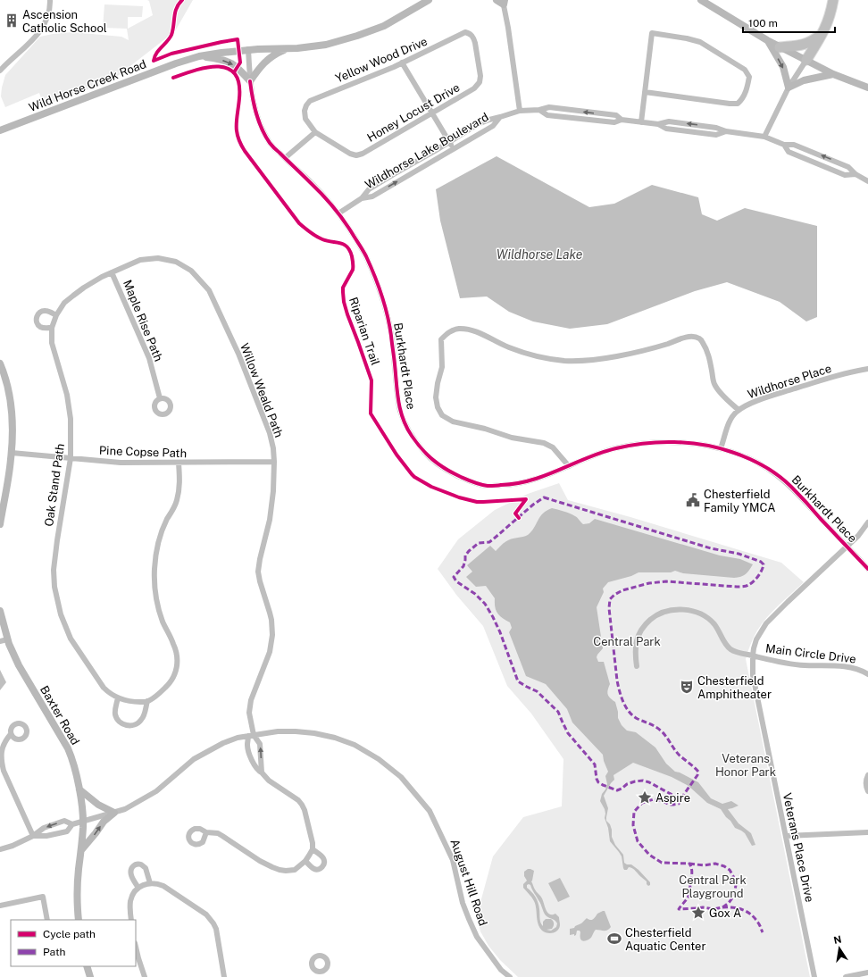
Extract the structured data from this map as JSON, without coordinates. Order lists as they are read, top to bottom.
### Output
{
  "streets": {
    "main road": ["Wild Horse Creek Road", "Baxter Road"],
    "street": [
      "Yellow Wood Drive",
      "Honey Locust Drive",
      "Wildhorse Lake Boulevard",
      "Maple Rise Path",
      "Burkhardt Place",
      "Wildhorse Place",
      "Willow Weald Path",
      "Pine Copse Path",
      "Oak Stand Path",
      "Main Circle Drive",
      "Veterans Place Drive",
      "August Hill Road"
    ],
    "cycle path": ["Riparian Trail"]
  },
  "crossings": [
    ["Yellow Wood Drive", "Honey Locust Drive"],
    ["Wild Horse Creek Road", "Burkhardt Place"],
    ["Wildhorse Lake Boulevard", "Burkhardt Place"],
    ["Maple Rise Path", "Willow Weald Path"],
    ["Maple Rise Path", "Oak Stand Path"],
    ["Burkhardt Place", "Wildhorse Place"],
    ["Burkhardt Place", "Veterans Place Drive"],
    ["Willow Weald Path", "Pine Copse Path"],
    ["Willow Weald Path", "Oak Stand Path"],
    ["Willow Weald Path", "August Hill Road"],
    ["Pine Copse Path", "Oak Stand Path"],
    ["Main Circle Drive", "Veterans Place Drive"],
    ["Baxter Road", "August Hill Road"]
  ],
  "water": ["Wildhorse Lake"],
  "parks": ["Central Park", "Veterans Honor Park", "Central Park Playground"],
  "places": {
    "building": ["Ascension Catholic School"],
    "public building": ["Chesterfield Family YMCA"],
    "theatre": ["Chesterfield Amphitheater"],
    "place": ["Aspire", "Gox A"],
    "sports": ["Chesterfield Aquatic Center"]
  },
  "legend": ["Cycle path", "Path"],
  "scale_bar": "100 m",
  "north": "top"
}
